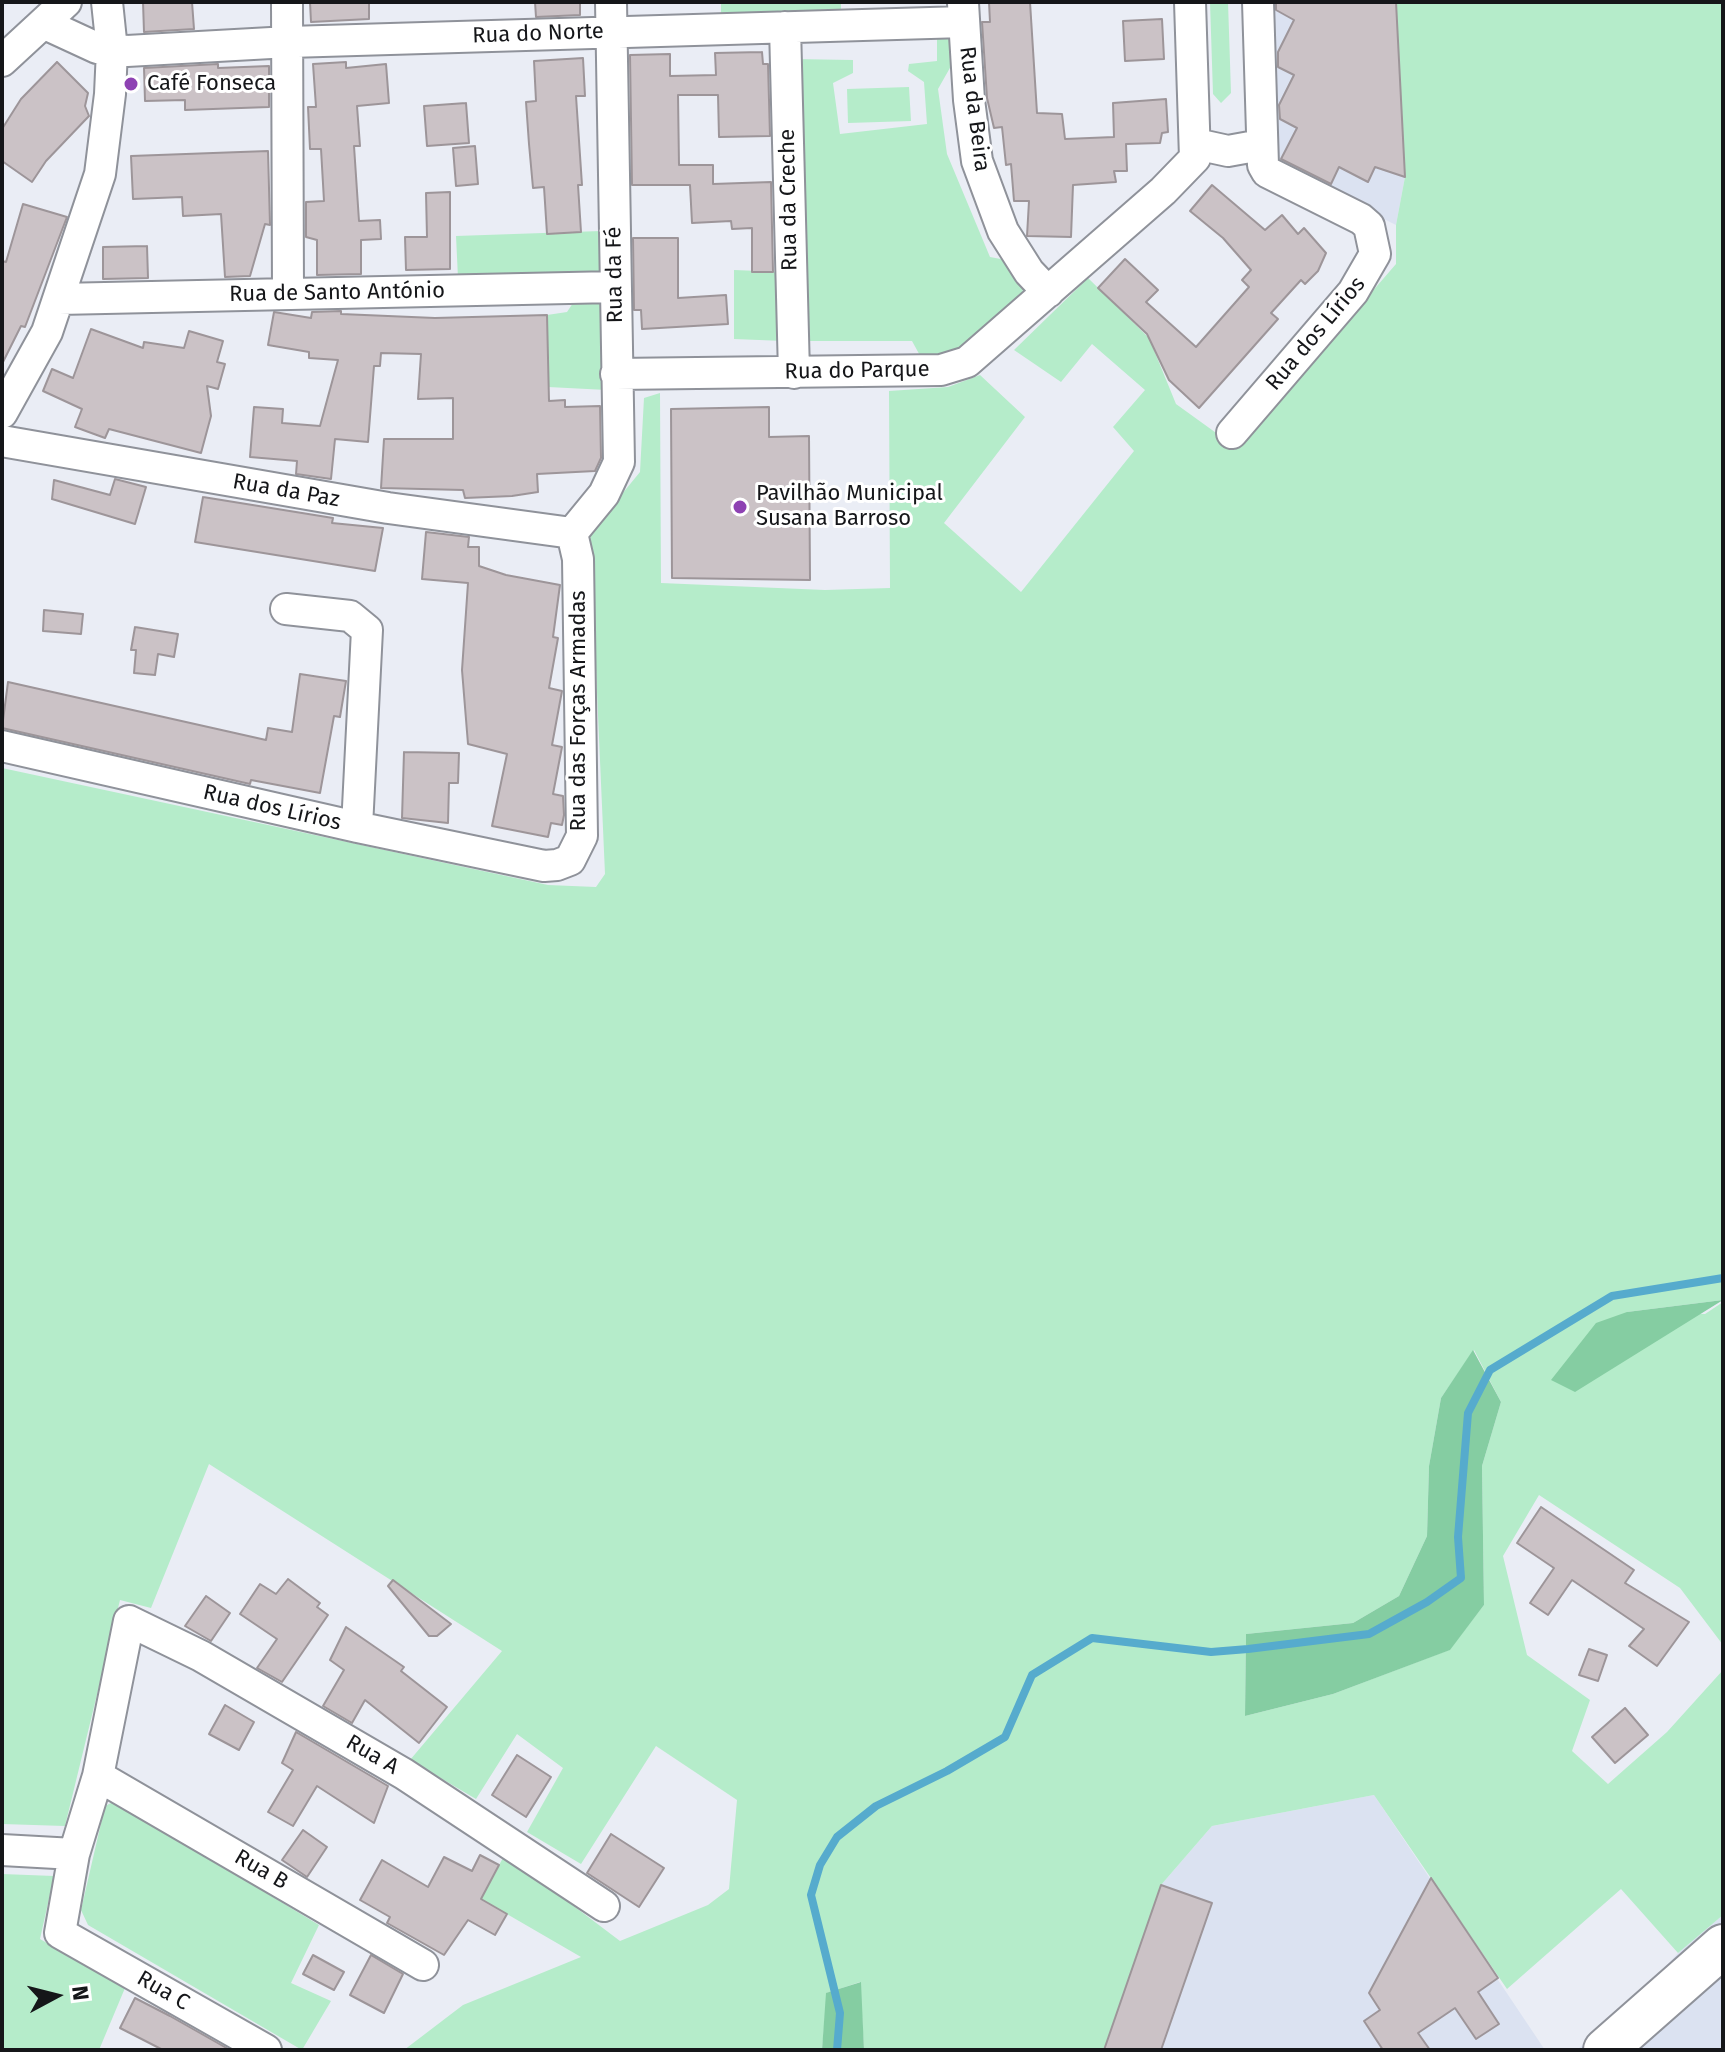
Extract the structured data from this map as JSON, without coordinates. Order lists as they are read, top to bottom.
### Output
{
  "streets": {
    "street": [
      "Rua do Norte",
      "Rua da Beira",
      "Rua da Creche",
      "Rua da Fé",
      "Rua de Santo António",
      "Rua dos Lírios",
      "Rua do Parque",
      "Rua da Paz",
      "Rua das Forças Armadas",
      "Rua A",
      "Rua B",
      "Rua C"
    ]
  },
  "crossings": [
    ["Rua do Norte", "Rua da Beira"],
    ["Rua do Norte", "Rua da Creche"],
    ["Rua do Norte", "Rua da Fé"],
    ["Rua da Beira", "Rua do Parque"],
    ["Rua da Creche", "Rua do Parque"],
    ["Rua da Fé", "Rua de Santo António"],
    ["Rua da Fé", "Rua do Parque"],
    ["Rua da Fé", "Rua da Paz"],
    ["Rua da Fé", "Rua das Forças Armadas"],
    ["Rua dos Lírios", "Rua das Forças Armadas"],
    ["Rua da Paz", "Rua das Forças Armadas"],
    ["Rua A", "Rua B"]
  ],
  "places": ["Café Fonseca", "Pavilhão Municipal Susana Barroso"],
  "north": "right"
}
